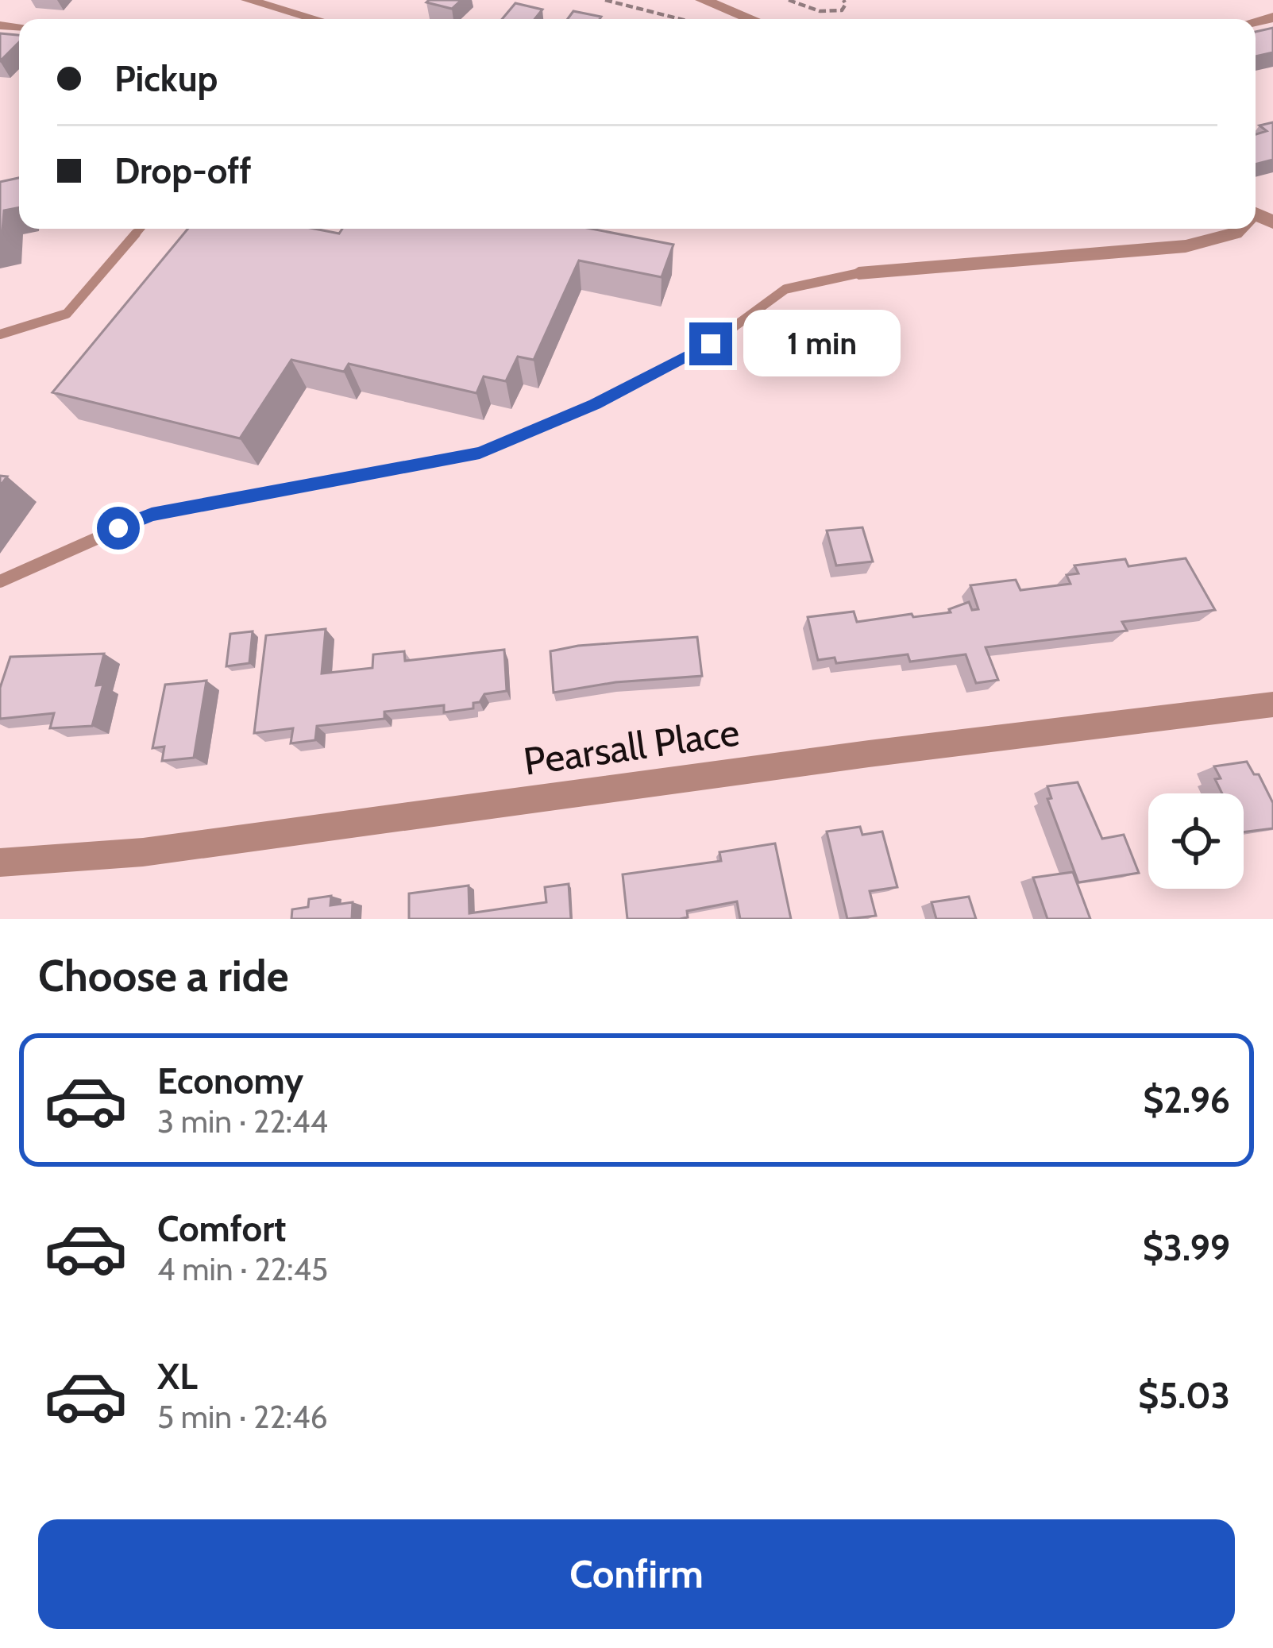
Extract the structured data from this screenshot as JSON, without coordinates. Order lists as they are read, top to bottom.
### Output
{
  "streets": {
    "street": ["Pearsall Place"]
  },
  "page": {
    "banner": ["Pickup", "Drop-off"],
    "bubble": "1 min",
    "heading": "Choose a ride",
    "list": [
      {
        "name": "Economy",
        "note": "3 min · 22:44",
        "value": "$2.96"
      },
      {
        "name": "Comfort",
        "note": "4 min · 22:45",
        "value": "$3.99"
      },
      {
        "name": "XL",
        "note": "5 min · 22:46",
        "value": "$5.03"
      }
    ],
    "buttons": "Confirm"
  }
}
